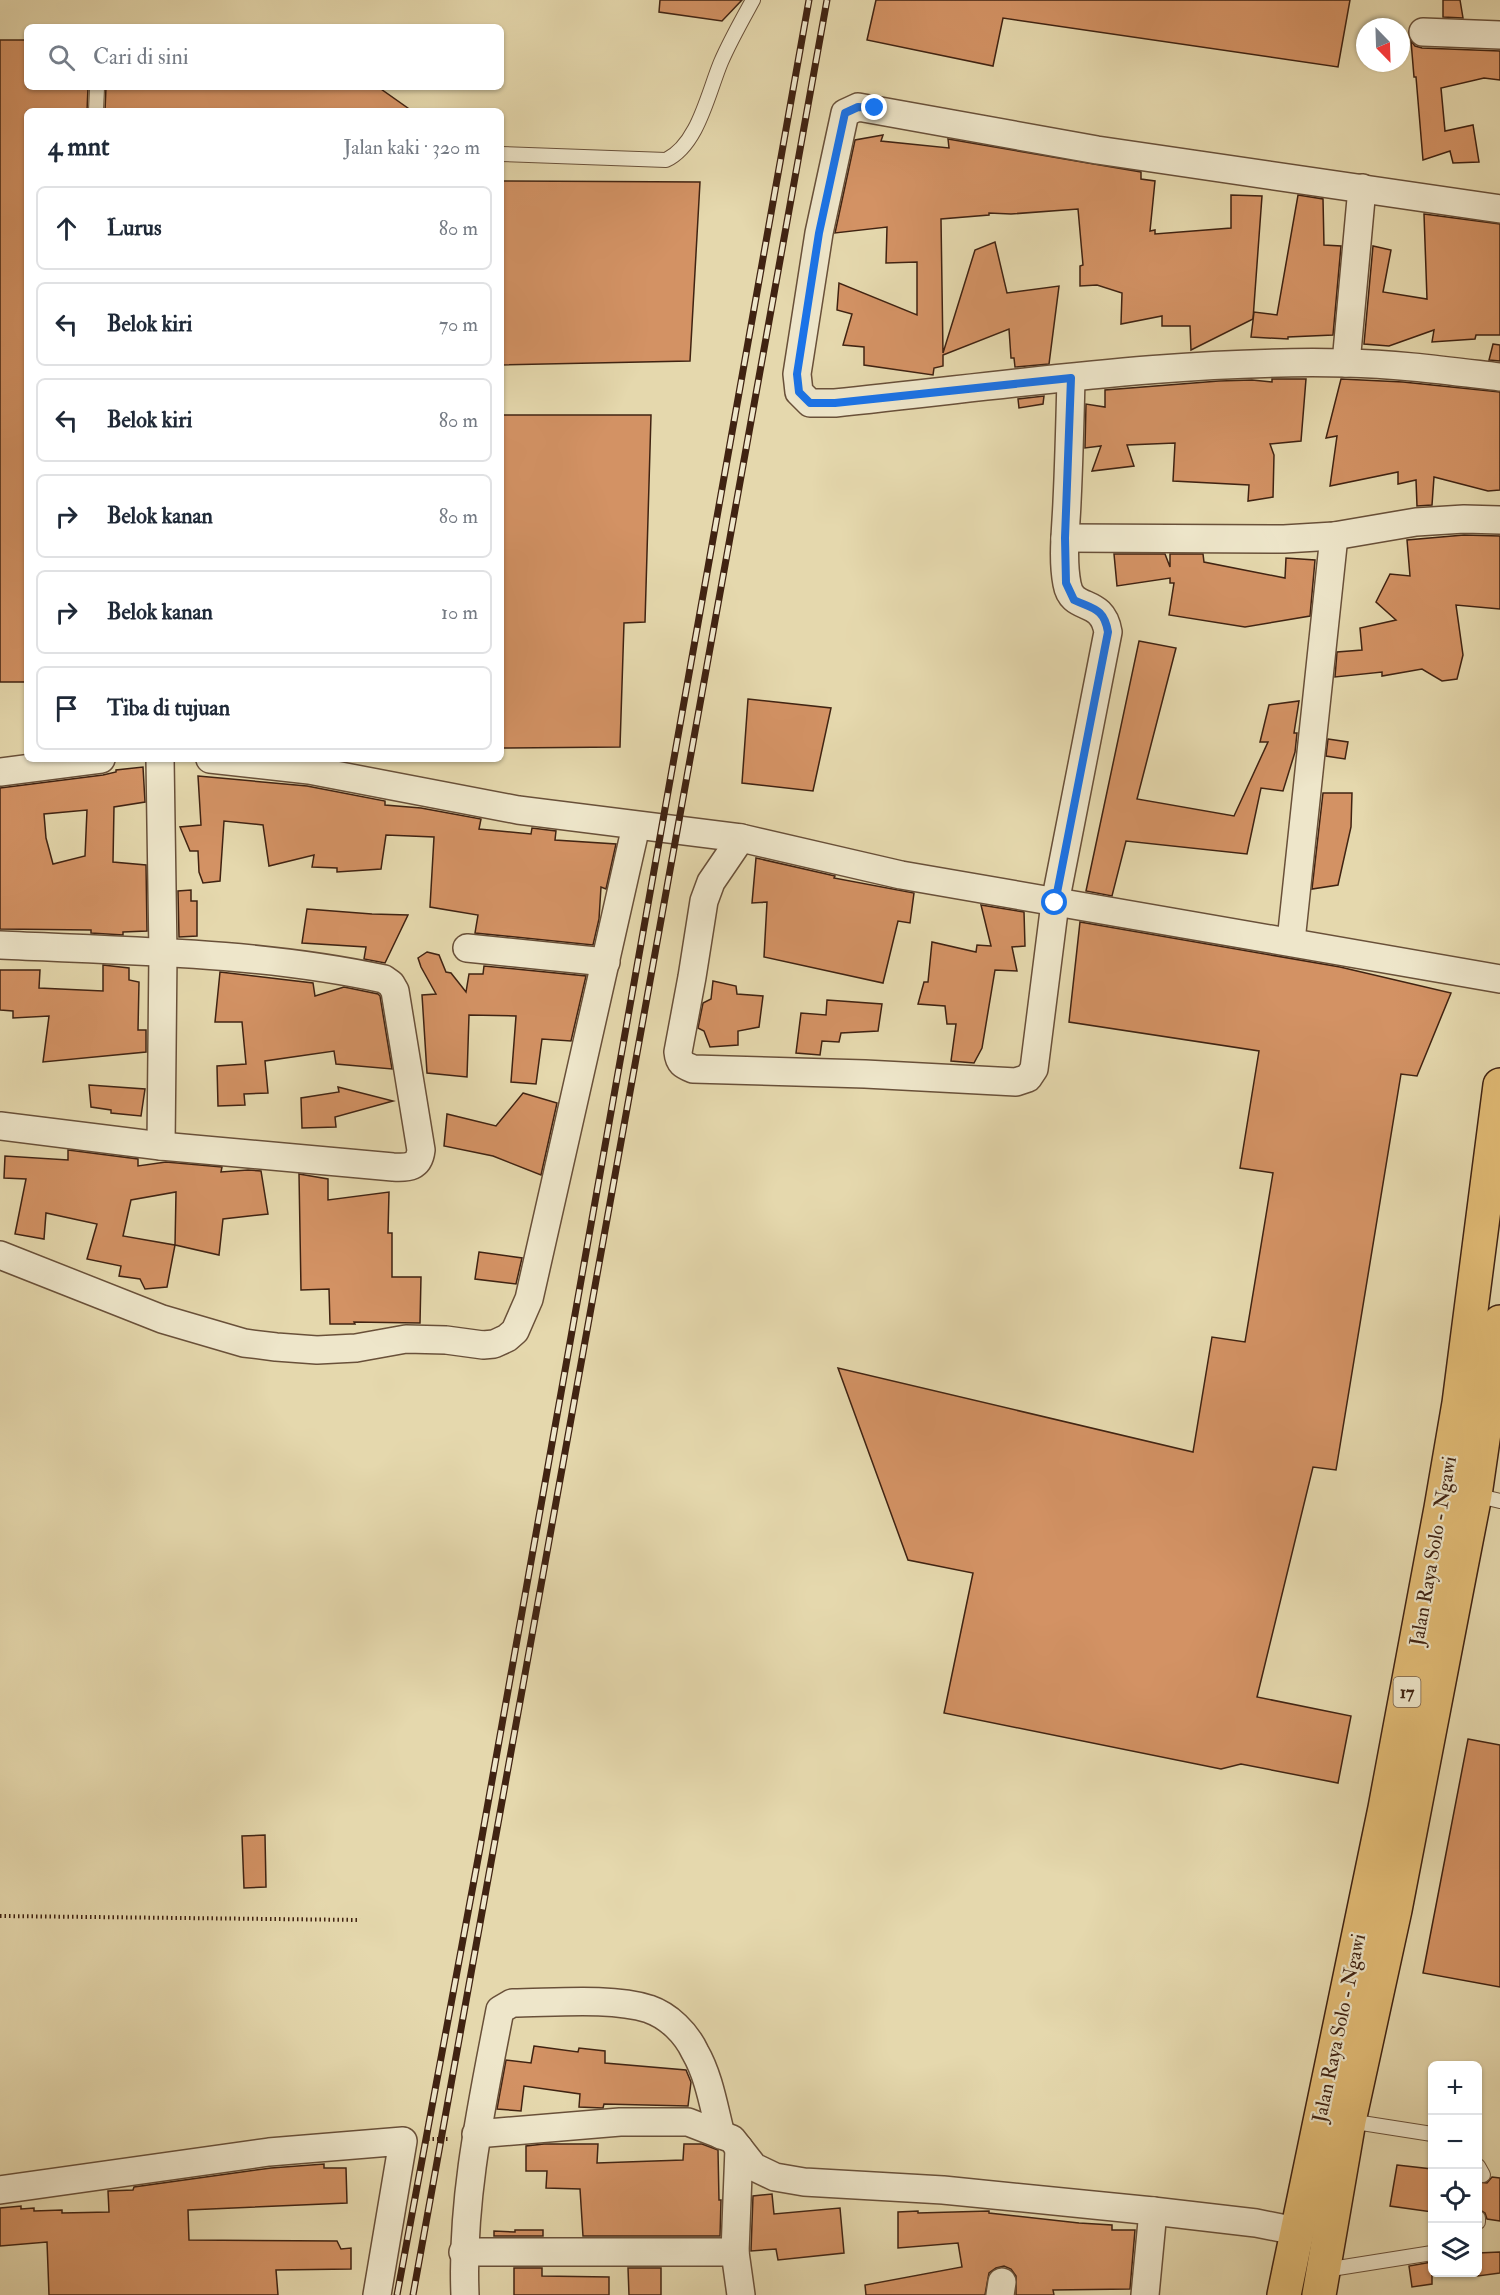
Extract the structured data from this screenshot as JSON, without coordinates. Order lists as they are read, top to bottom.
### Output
{
  "streets": {
    "highway": ["Jalan Raya Solo - Ngawi", "17"]
  },
  "north": "bottom right",
  "page": {
    "search": "Cari di sini",
    "heading": ["4 mnt", "Jalan kaki · 320 m"],
    "list": [
      ["Lurus", "80 m"],
      ["Belok kiri", "70 m"],
      ["Belok kiri", "80 m"],
      ["Belok kanan", "80 m"],
      ["Belok kanan", "10 m"],
      "Tiba di tujuan"
    ],
    "map_buttons": ["+", "−"]
  }
}
